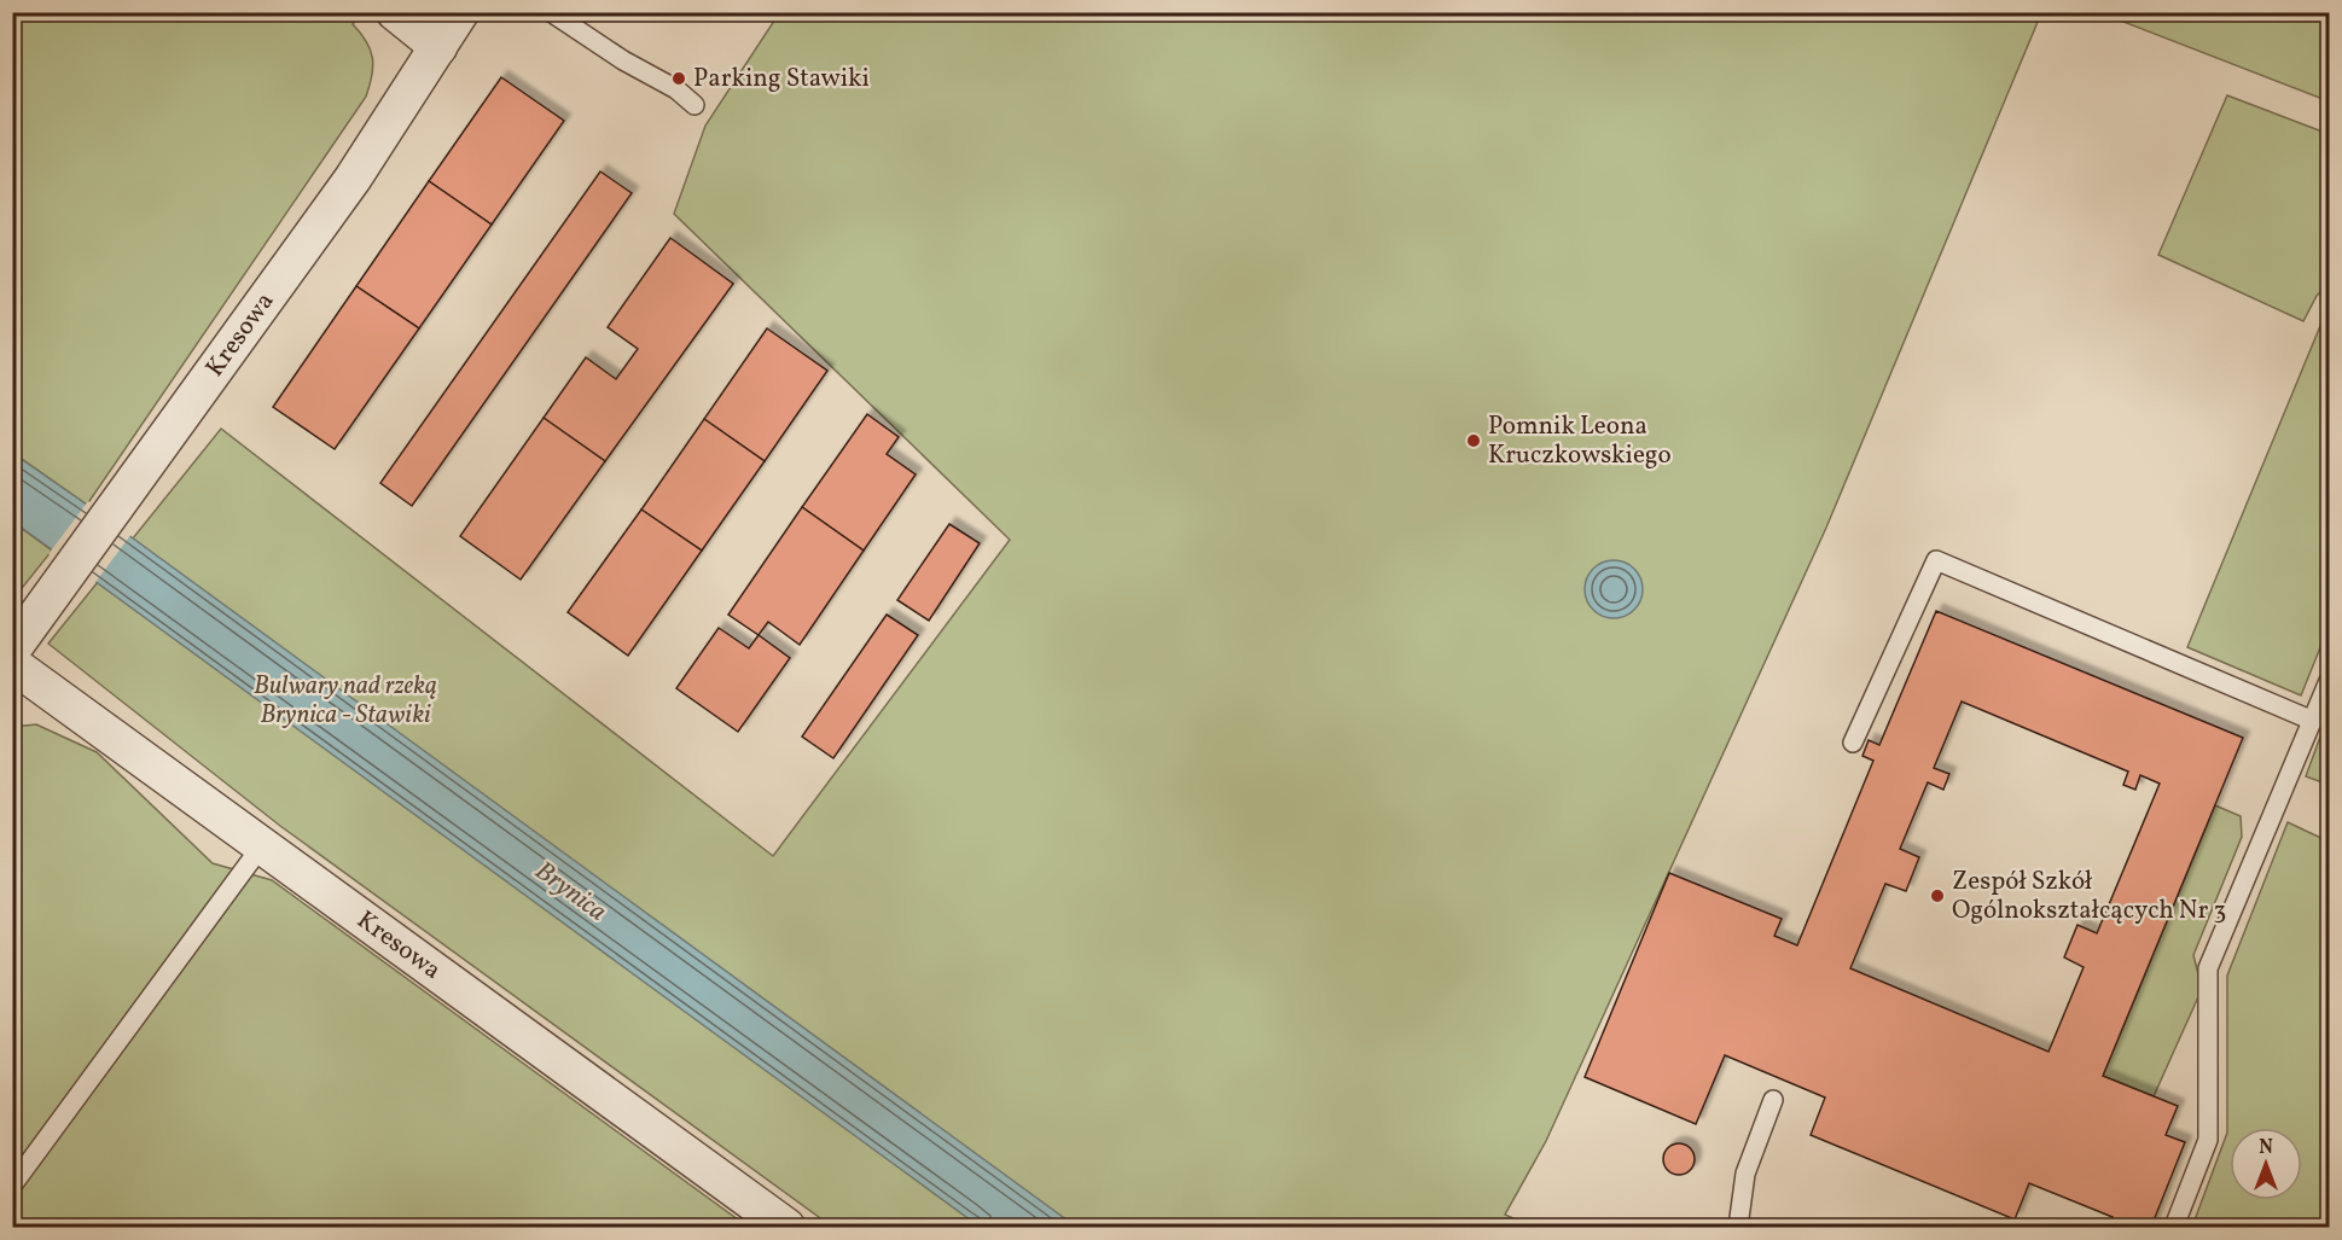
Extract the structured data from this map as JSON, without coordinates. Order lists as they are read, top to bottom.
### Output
{
  "streets": {
    "street": ["Kresowa"]
  },
  "water": ["Brynica"],
  "parks": ["Bulwary nad rzeką Brynica - Stawiki"],
  "places": ["Parking Stawiki", "Pomnik Leona Kruczkowskiego", "Zespół Szkół Ogólnokształcących Nr 3"],
  "north": "top"
}
